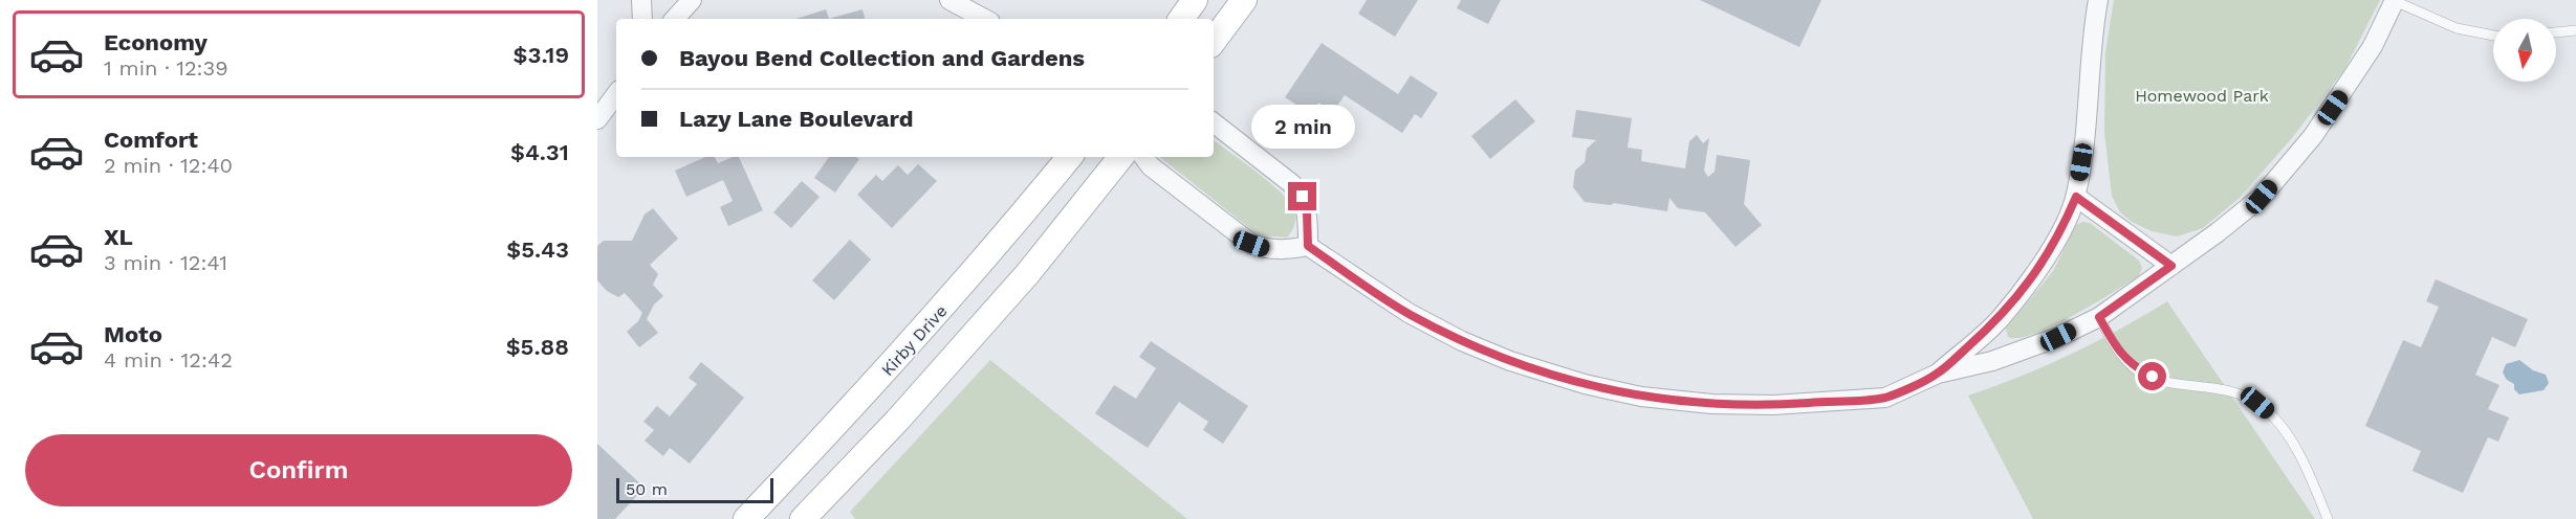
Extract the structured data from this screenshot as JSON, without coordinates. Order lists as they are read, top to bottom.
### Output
{
  "streets": {
    "main road": ["Kirby Drive"]
  },
  "parks": ["Homewood Park"],
  "scale_bar": "50 m",
  "north": "bottom",
  "page": {
    "list": [
      {
        "name": "Economy",
        "note": "1 min · 12:39",
        "value": "$3.19"
      },
      {
        "name": "Comfort",
        "note": "2 min · 12:40",
        "value": "$4.31"
      },
      {
        "name": "XL",
        "note": "3 min · 12:41",
        "value": "$5.43"
      },
      {
        "name": "Moto",
        "note": "4 min · 12:42",
        "value": "$5.88"
      }
    ],
    "banner": ["Bayou Bend Collection and Gardens", "Lazy Lane Boulevard"],
    "bubble": "2 min",
    "buttons": "Confirm",
    "scale": "50 m"
  }
}
